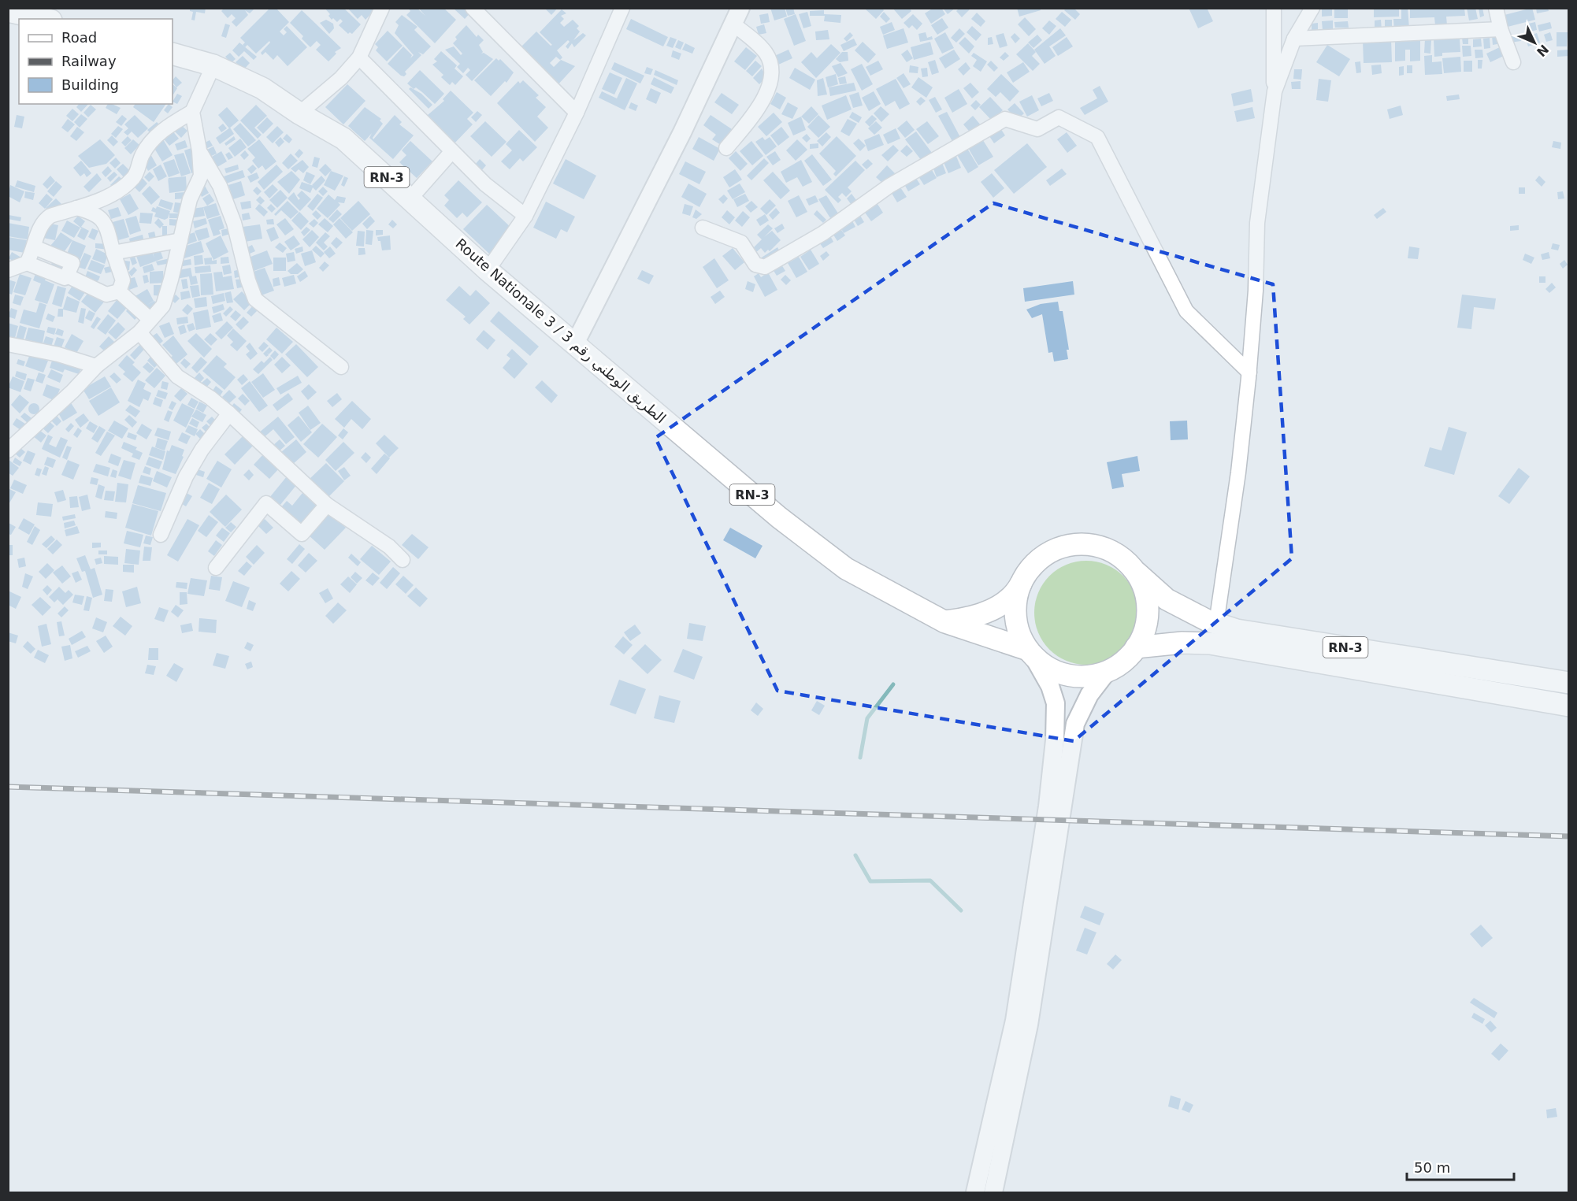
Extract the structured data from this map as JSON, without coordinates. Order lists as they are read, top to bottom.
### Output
{
  "streets": {
    "highway": ["RN-3", "Route Nationale 3 / الطريق الوطني رقم 3"]
  },
  "crossings": [
    ["RN-3", "Route Nationale 3 / الطريق الوطني رقم 3"]
  ],
  "legend": ["Road", "Railway", "Building"],
  "scale_bar": "50 m",
  "north": "bottom right"
}
